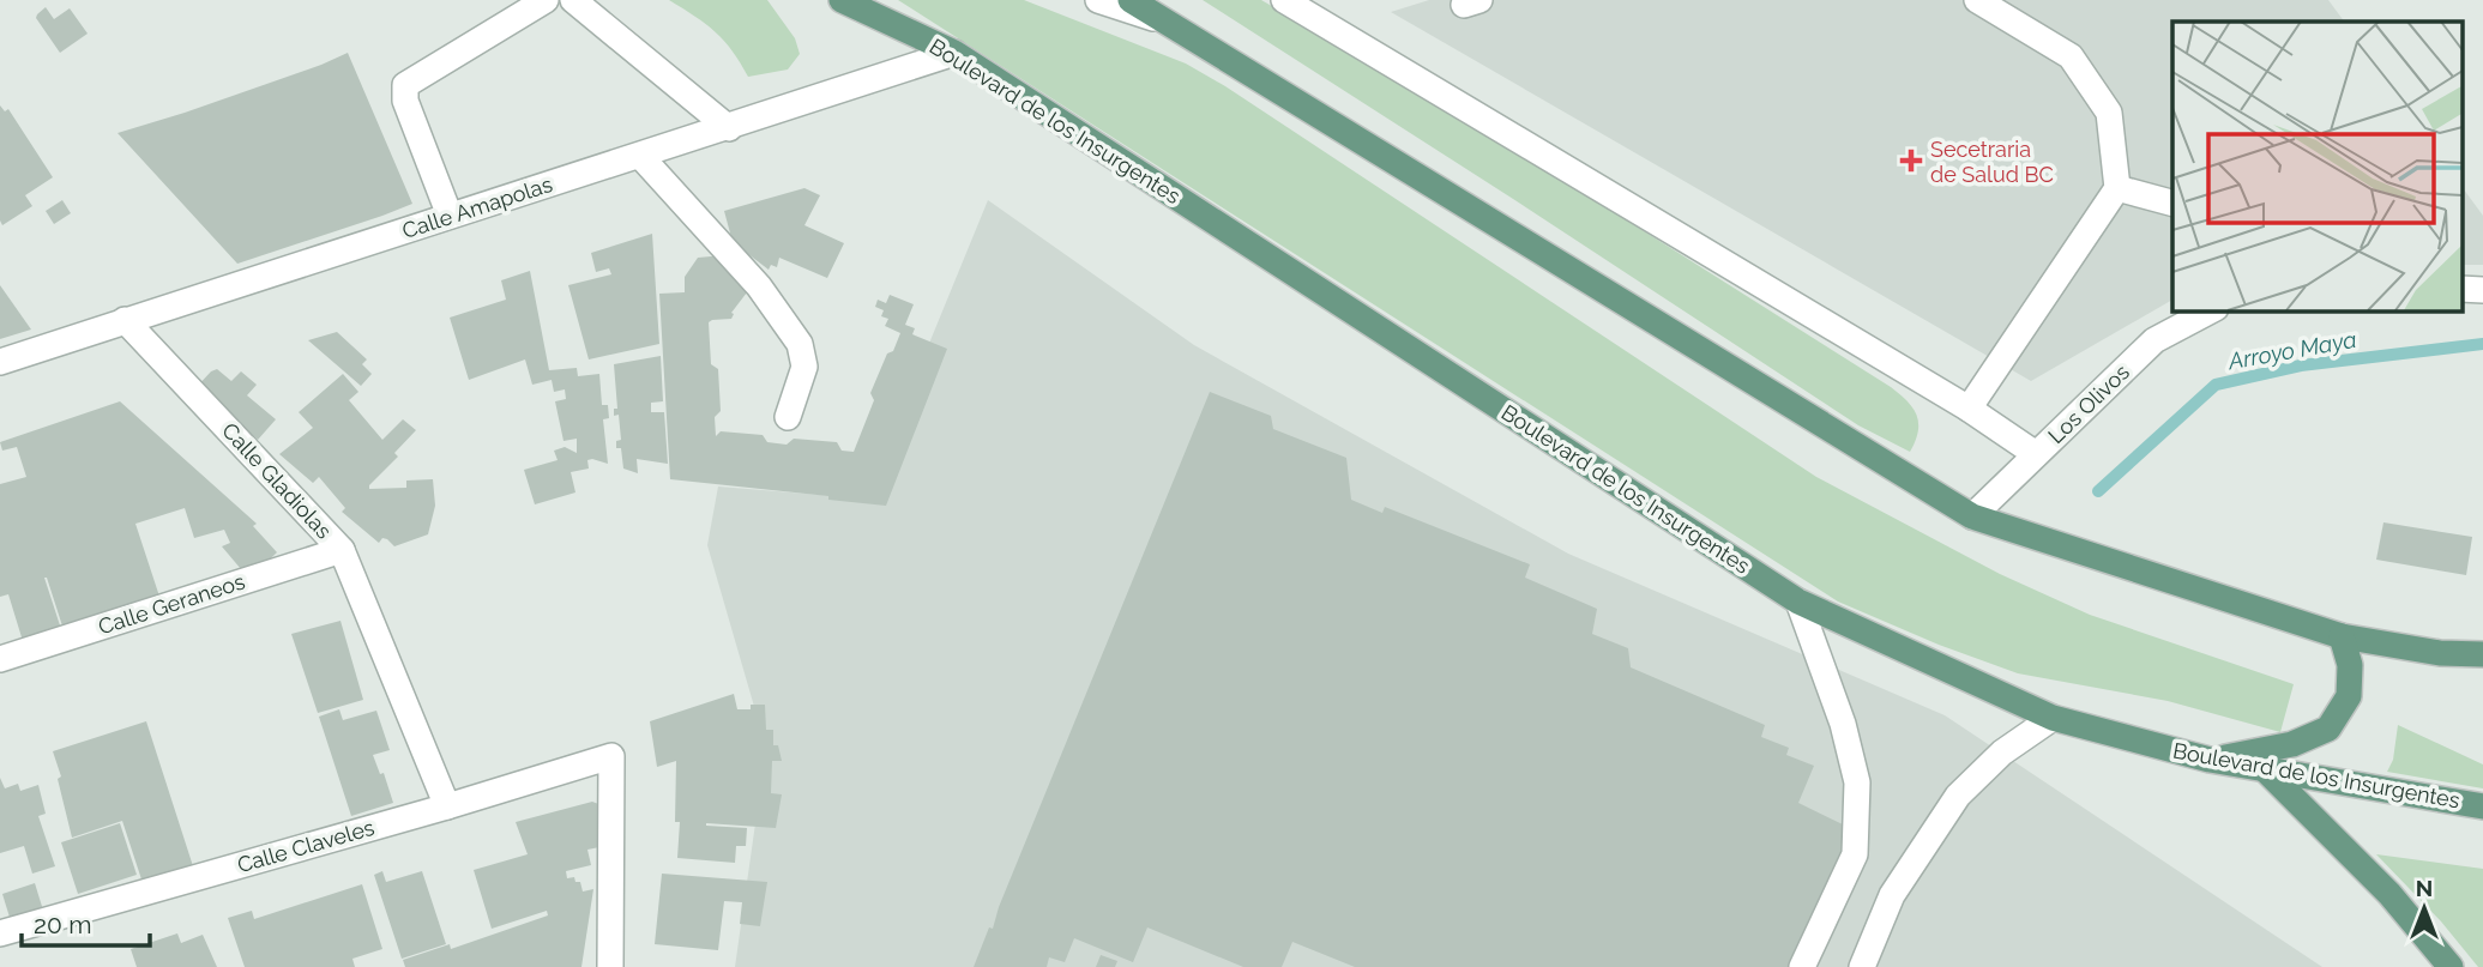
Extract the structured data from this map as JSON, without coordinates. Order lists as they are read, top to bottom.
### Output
{
  "streets": {
    "main road": ["Boulevard de los Insurgentes"],
    "street": [
      "Calle Amapolas",
      "Los Olivos",
      "Calle Gladiolas",
      "Calle Geraneos",
      "Calle Claveles"
    ]
  },
  "crossings": [
    ["Boulevard de los Insurgentes", "Calle Amapolas"],
    ["Calle Amapolas", "Calle Gladiolas"],
    ["Calle Gladiolas", "Calle Geraneos"],
    ["Calle Gladiolas", "Calle Claveles"]
  ],
  "water": ["Arroyo Maya"],
  "places": {
    "health": ["Secetraria de Salud BC"]
  },
  "scale_bar": "20 m",
  "north": "top"
}
